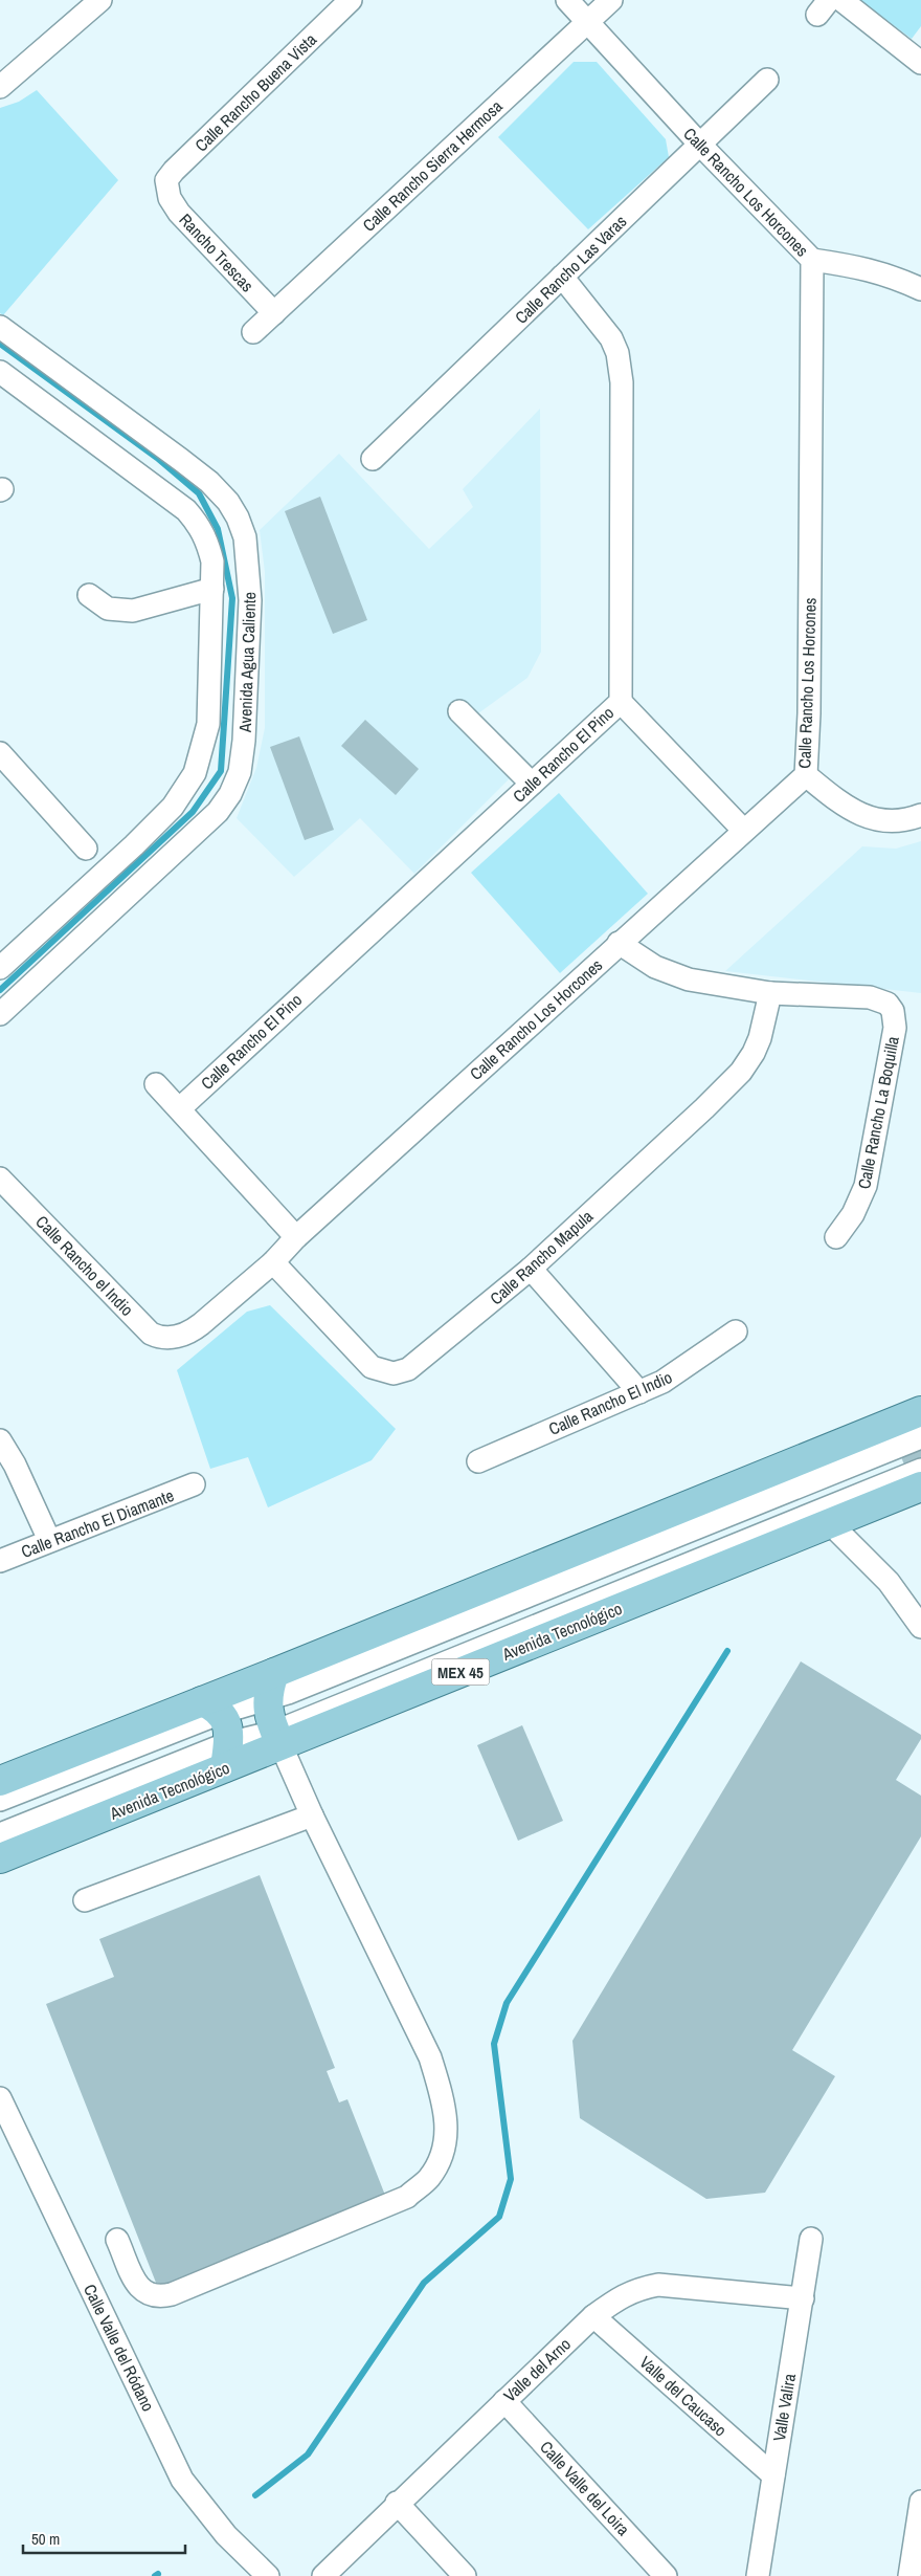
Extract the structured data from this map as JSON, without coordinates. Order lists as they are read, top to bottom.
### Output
{
  "streets": {
    "main road": ["Avenida Tecnológico", "MEX 45"],
    "street": [
      "Calle Rancho Buena Vista",
      "Calle Rancho Sierra Hermosa",
      "Calle Rancho Los Horcones",
      "Rancho Trescas",
      "Calle Rancho Las Varas",
      "Avenida Agua Caliente",
      "Calle Rancho El Pino",
      "Calle Rancho La Boquilla",
      "Calle Rancho Mapula",
      "Calle Rancho el Indio",
      "Calle Rancho El Indio",
      "Calle Rancho El Diamante",
      "Calle Valle del Ródano",
      "Valle del Arno",
      "Valle del Caucaso",
      "Valle Valira",
      "Calle Valle del Loira"
    ]
  },
  "crossings": [
    ["Calle Rancho Buena Vista", "Rancho Trescas"],
    ["Calle Rancho Sierra Hermosa", "Calle Rancho Los Horcones"],
    ["Calle Rancho Sierra Hermosa", "Rancho Trescas"],
    ["Calle Rancho Los Horcones", "Calle Rancho Las Varas"],
    ["Calle Rancho Los Horcones", "Calle Rancho Mapula"],
    ["Calle Rancho Los Horcones", "Calle Rancho el Indio"],
    ["Calle Rancho Las Varas", "Calle Rancho El Pino"],
    ["Calle Rancho La Boquilla", "Calle Rancho Mapula"],
    ["Valle del Arno", "Valle del Caucaso"],
    ["Valle del Arno", "Valle Valira"],
    ["Valle del Arno", "Calle Valle del Loira"],
    ["Valle del Caucaso", "Valle Valira"]
  ],
  "scale_bar": "50 m"
}
